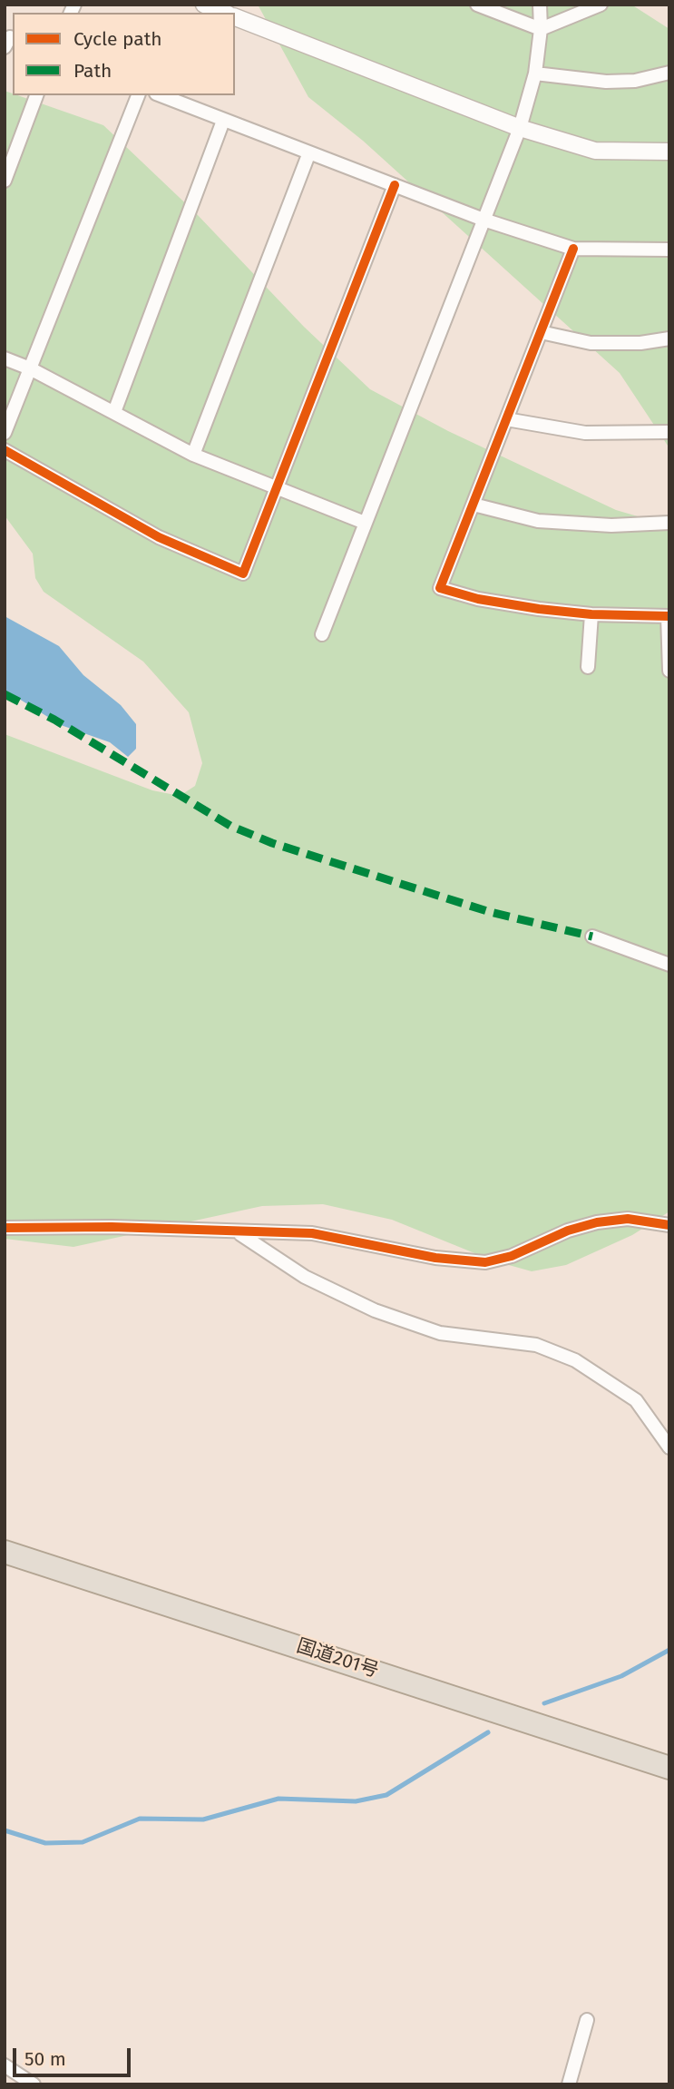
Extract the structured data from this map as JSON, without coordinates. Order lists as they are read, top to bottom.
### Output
{
  "streets": {
    "highway": ["国道201号"]
  },
  "legend": ["Cycle path", "Path"],
  "scale_bar": "50 m"
}
